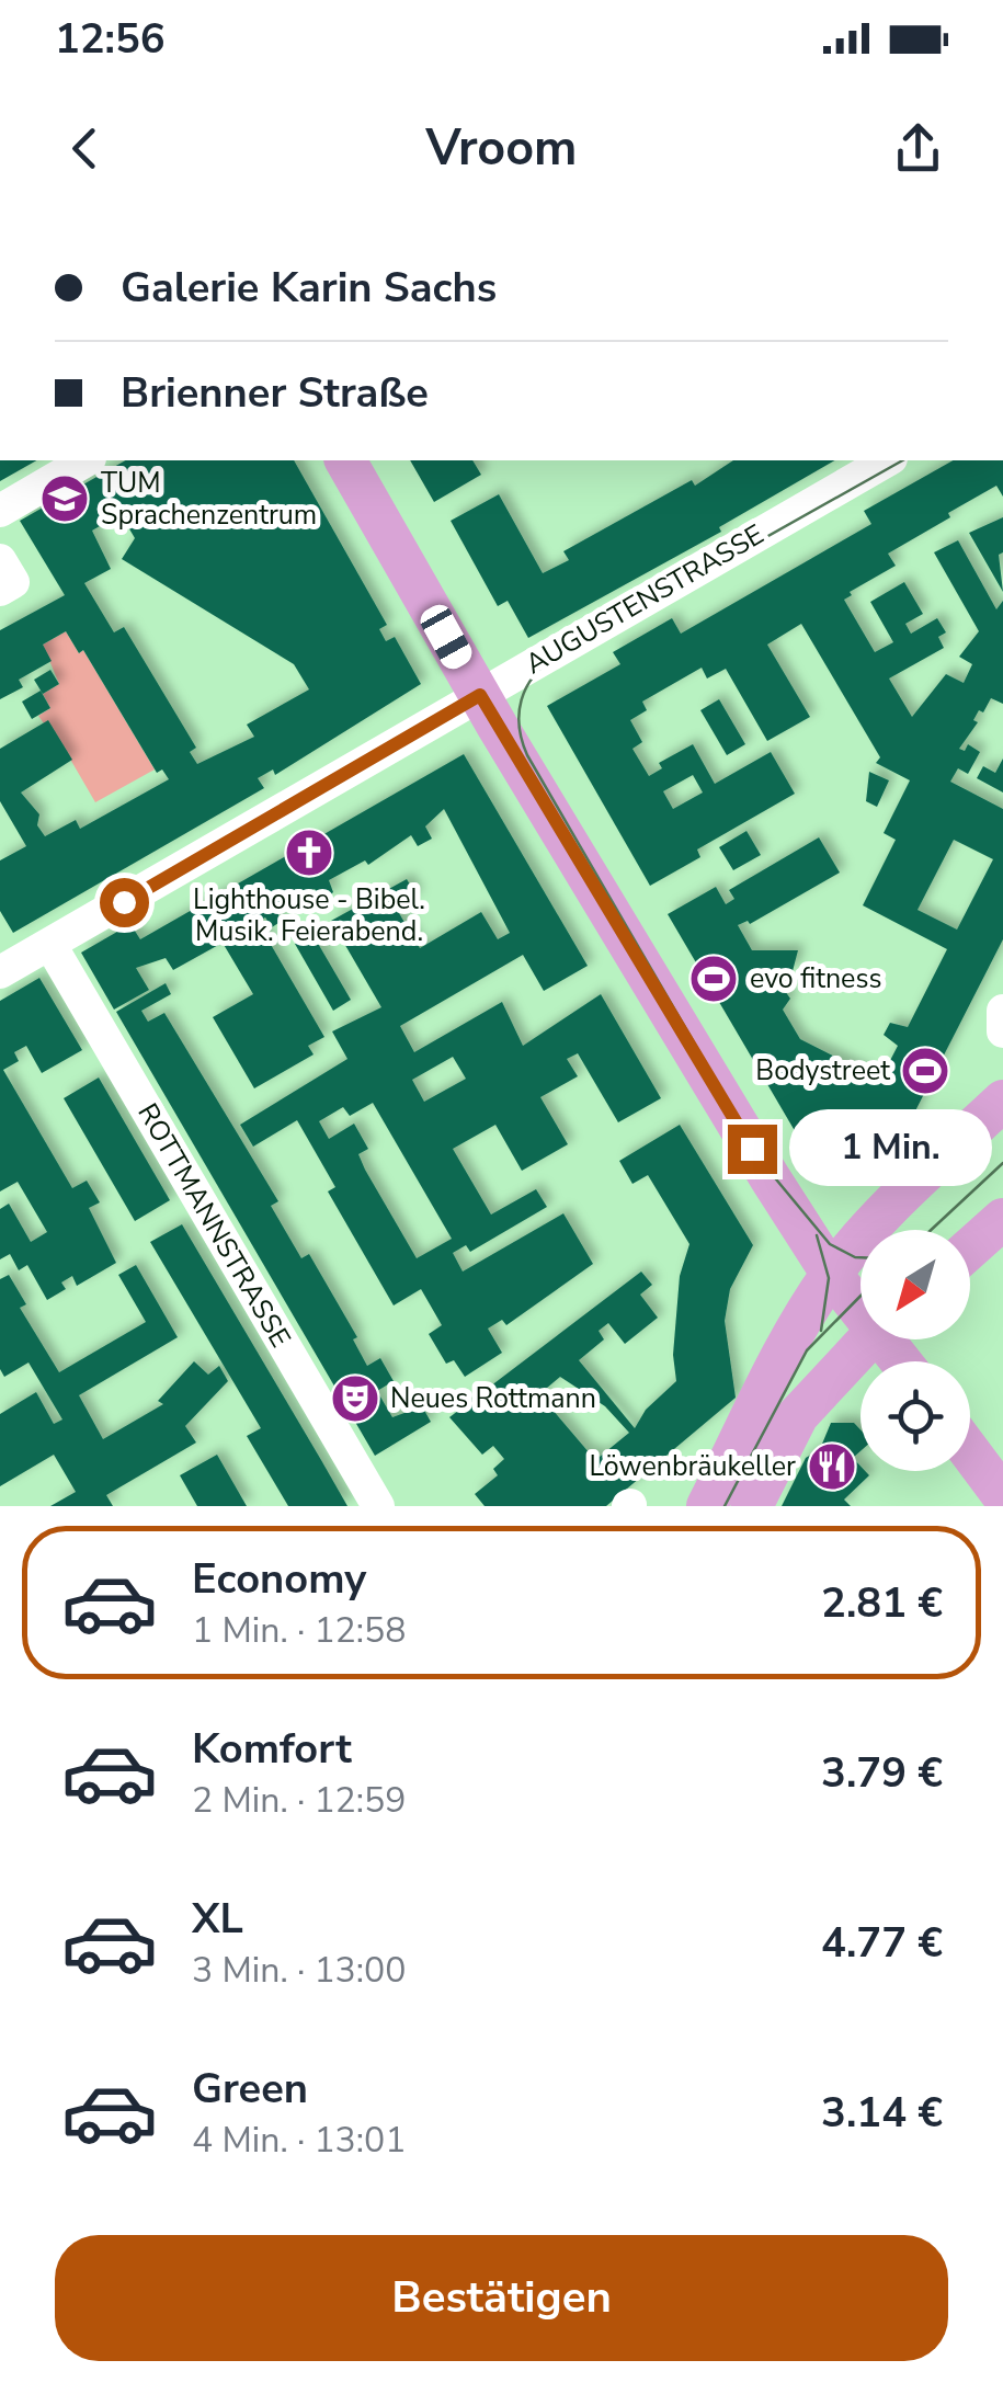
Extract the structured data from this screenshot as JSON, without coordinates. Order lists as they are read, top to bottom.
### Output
{
  "streets": {
    "street": ["AUGUSTENSTRASSE", "ROTTMANNSTRASSE"]
  },
  "crossings": [
    ["AUGUSTENSTRASSE", "ROTTMANNSTRASSE"]
  ],
  "places": {
    "school or university": ["TUM Sprachenzentrum"],
    "church": ["Lighthouse - Bibel. Musik. Feierabend."],
    "sports": ["evo fitness", "Bodystreet"],
    "theatre": ["Neues Rottmann"],
    "restaurant": ["Löwenbräukeller"]
  },
  "north": "bottom left",
  "page": {
    "status": "12:56",
    "header": "Vroom",
    "banner": ["Galerie Karin Sachs", "Brienner Straße"],
    "bubble": "1 Min.",
    "list": [
      {
        "name": "Economy",
        "note": "1 Min. · 12:58",
        "value": "2.81 €"
      },
      {
        "name": "Komfort",
        "note": "2 Min. · 12:59",
        "value": "3.79 €"
      },
      {
        "name": "XL",
        "note": "3 Min. · 13:00",
        "value": "4.77 €"
      },
      {
        "name": "Green",
        "note": "4 Min. · 13:01",
        "value": "3.14 €"
      }
    ],
    "buttons": "Bestätigen"
  }
}
